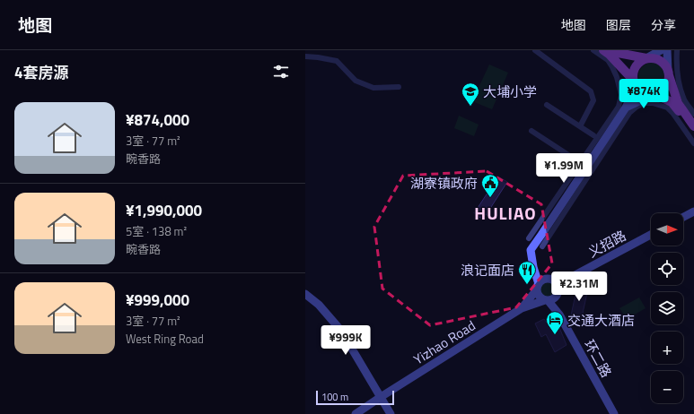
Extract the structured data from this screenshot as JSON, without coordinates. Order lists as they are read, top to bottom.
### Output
{
  "streets": {
    "main road": ["义招路", "Yizhao Road", "环二路"]
  },
  "districts": ["HULIAO"],
  "places": {
    "school or university": ["大埔小学"],
    "public building": ["湖寮镇政府"],
    "restaurant": ["浪记面店"],
    "hotel": ["交通大酒店"]
  },
  "scale_bar": "100 m",
  "north": "right",
  "page": {
    "header": "地图",
    "nav": ["地图", "图层", "分享"],
    "heading": "4套房源",
    "price": [
      "¥874K",
      "¥1.99M",
      "¥2.31M",
      "¥999K"
    ],
    "list": [
      {
        "name": "¥874,000",
        "note": "3室 · 77 m² · 畹香路"
      },
      {
        "name": "¥1,990,000",
        "note": "5室 · 138 m² · 畹香路"
      },
      {
        "name": "¥999,000",
        "note": "3室 · 77 m² · West Ring Road"
      }
    ],
    "map_buttons": ["+", "−"],
    "scale": "100 m"
  }
}
